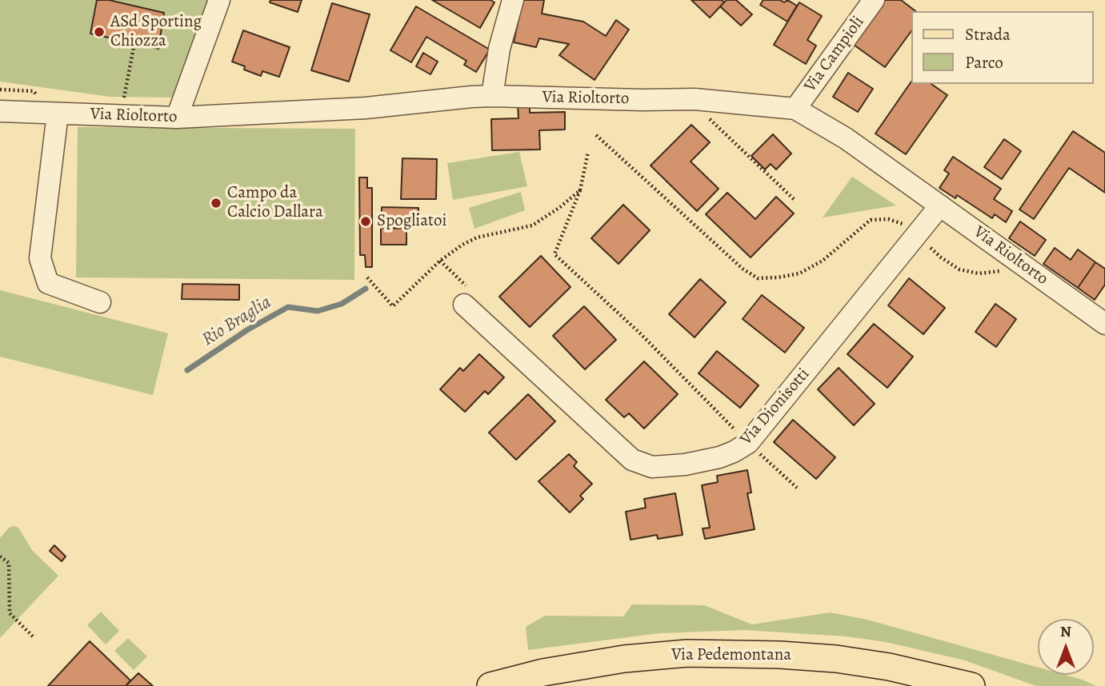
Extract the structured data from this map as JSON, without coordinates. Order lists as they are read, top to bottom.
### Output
{
  "streets": {
    "main road": ["Via Pedemontana"],
    "street": ["Via Campioli", "Via Rioltorto", "Via Dionisotti"]
  },
  "crossings": [
    ["Via Campioli", "Via Rioltorto"],
    ["Via Rioltorto", "Via Dionisotti"]
  ],
  "water": ["Rio Braglia"],
  "places": ["ASd Sporting Chiozza", "Campo da Calcio Dallara", "Spogliatoi"],
  "legend": ["Strada", "Parco"],
  "north": "top"
}
